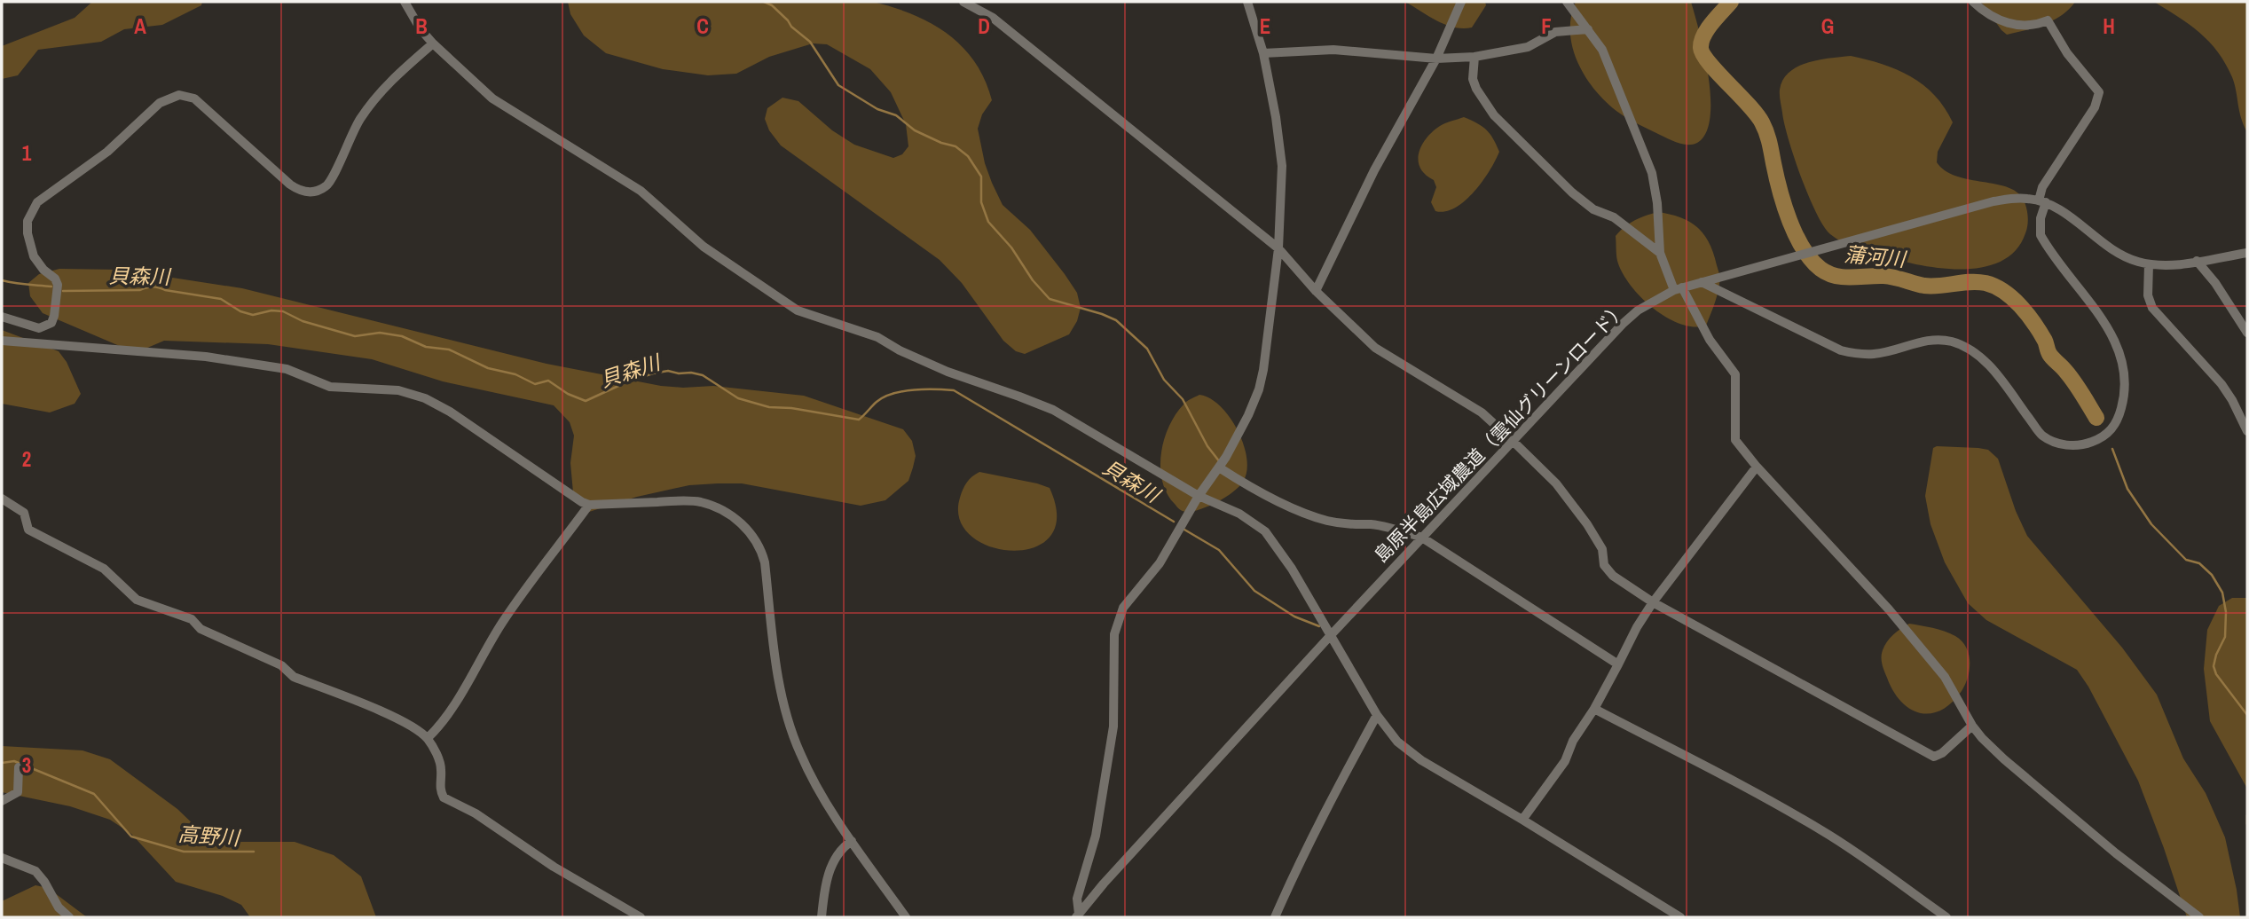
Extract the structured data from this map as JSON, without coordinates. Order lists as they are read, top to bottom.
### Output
{
  "streets": {
    "street": ["島原半島広域農道（雲仙グリーンロード）"]
  },
  "water": ["蒲河川", "貝森川", "高野川"],
  "grid": {
    "columns": [
      "A",
      "B",
      "C",
      "D",
      "E",
      "F",
      "G",
      "H"
    ],
    "rows": ["1", "2", "3"]
  }
}
